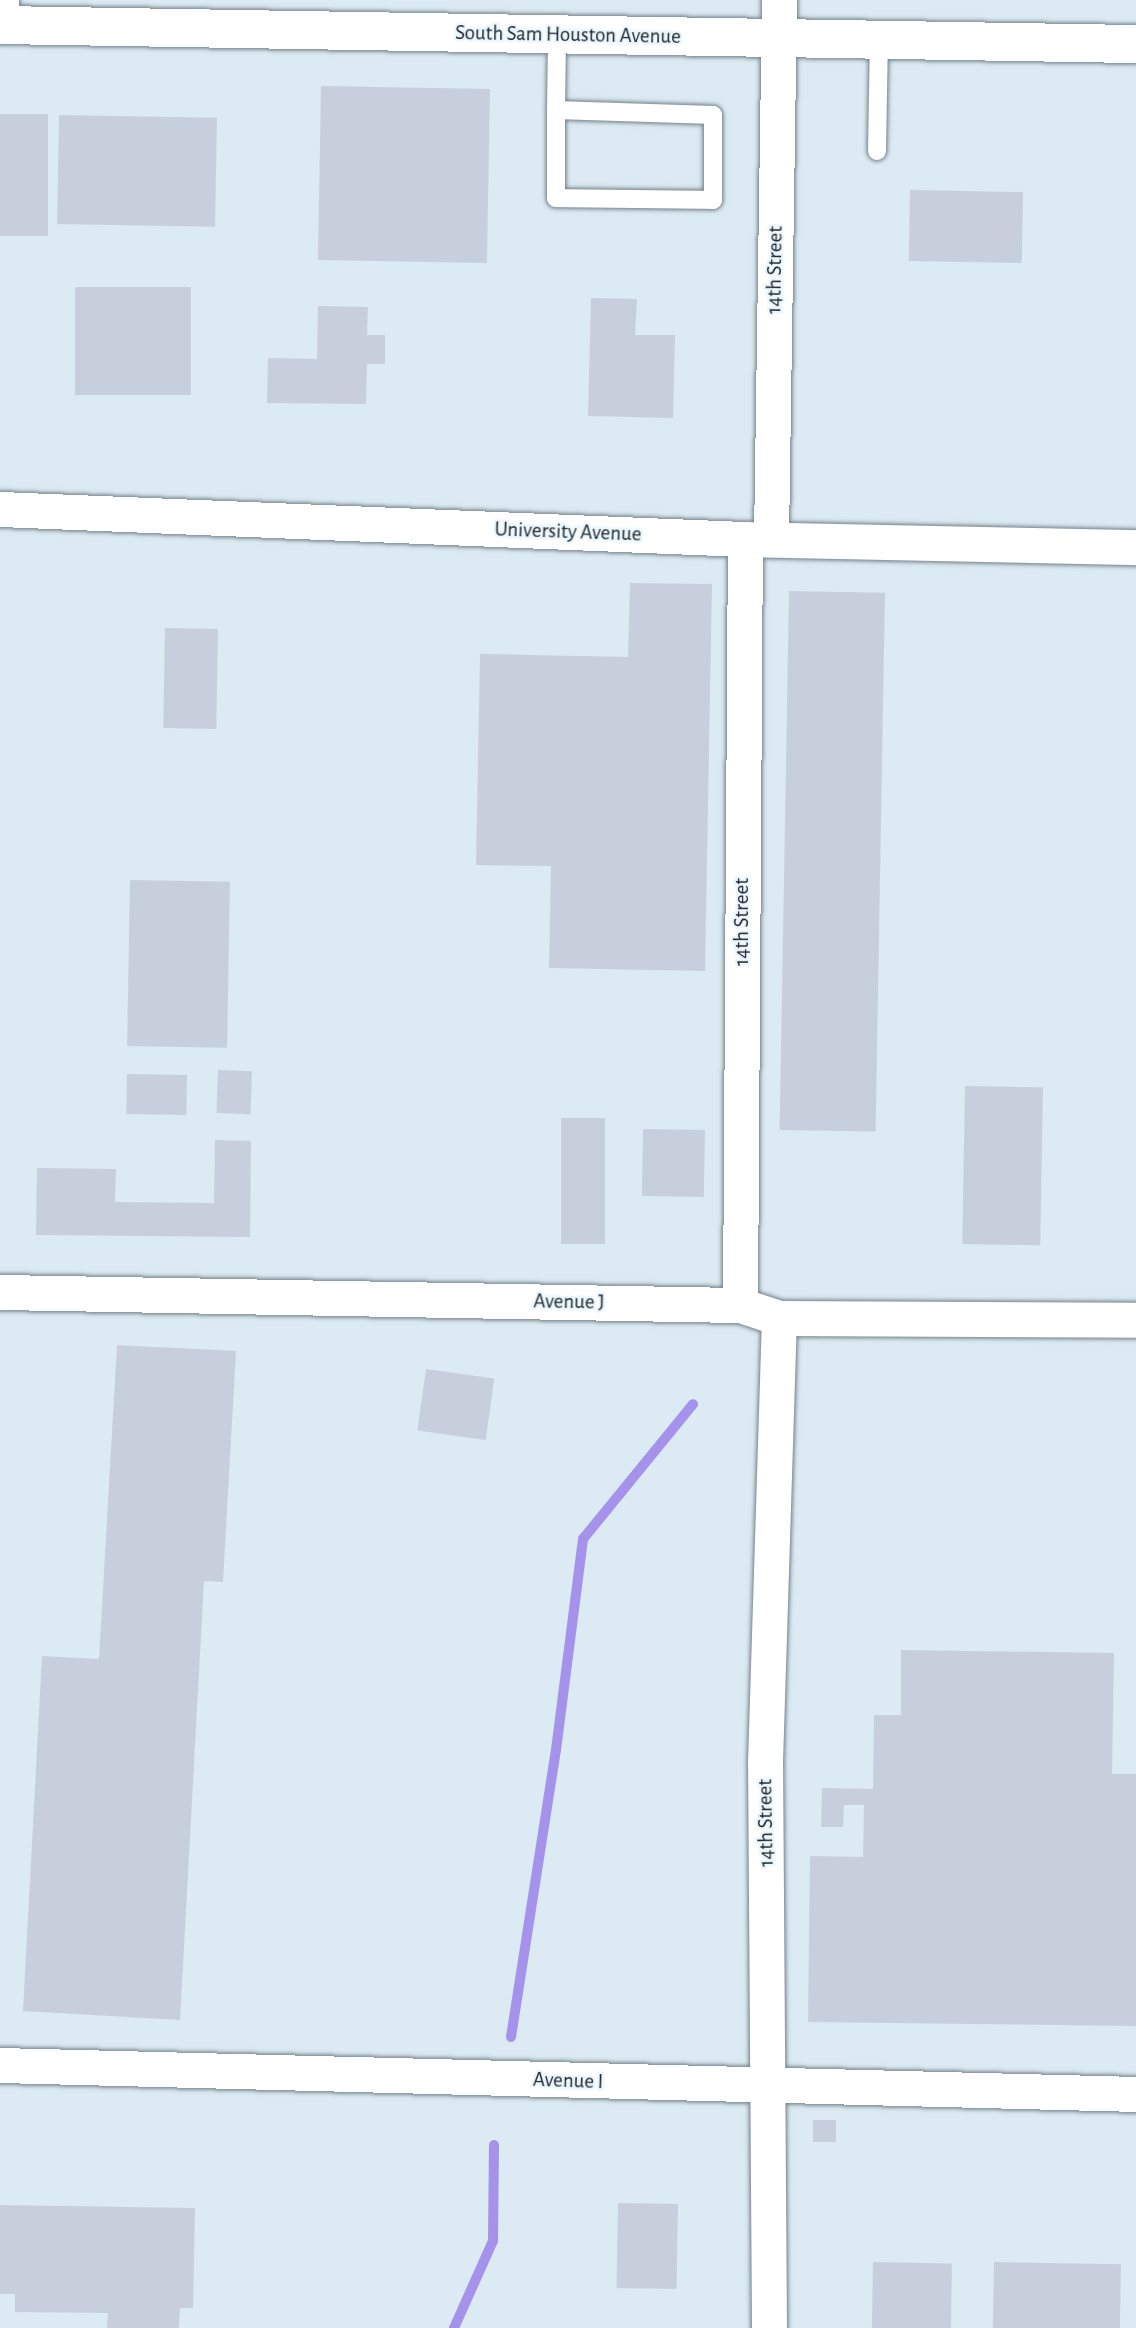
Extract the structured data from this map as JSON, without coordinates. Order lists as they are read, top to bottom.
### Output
{
  "streets": {
    "main road": ["South Sam Houston Avenue"],
    "street": [
      "14th Street",
      "University Avenue",
      "Avenue J",
      "Avenue I"
    ]
  },
  "crossings": [
    ["South Sam Houston Avenue", "14th Street"],
    ["14th Street", "University Avenue"],
    ["14th Street", "Avenue J"],
    ["14th Street", "Avenue I"]
  ]
}
